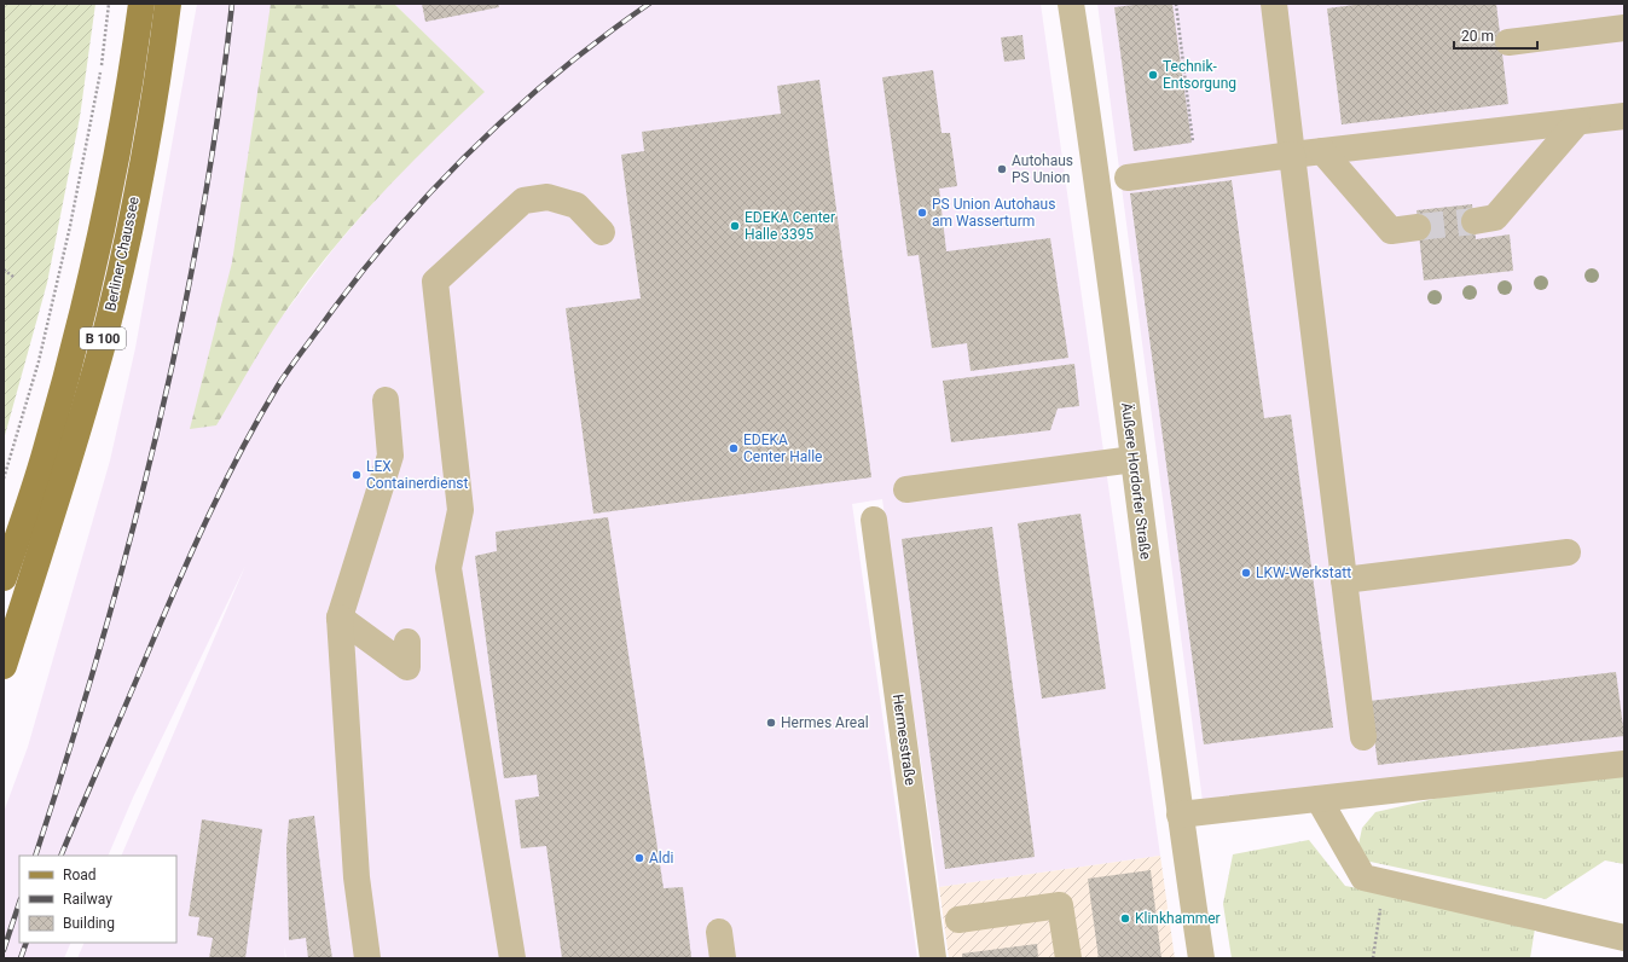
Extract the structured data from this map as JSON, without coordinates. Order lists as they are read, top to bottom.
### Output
{
  "streets": {
    "main road": ["Berliner Chaussee", "B 100"],
    "street": ["Äußere Hordorfer Straße", "Hermesstraße"]
  },
  "places": [
    "Technik- Entsorgung",
    "Autohaus PS Union",
    "PS Union Autohaus am Wasserturm",
    "EDEKA Center Halle 3395",
    "EDEKA Center Halle",
    "LEX Containerdienst",
    "LKW-Werkstatt",
    "Hermes Areal",
    "Aldi",
    "Klinkhammer"
  ],
  "legend": ["Road", "Railway", "Building"],
  "scale_bar": "20 m"
}
